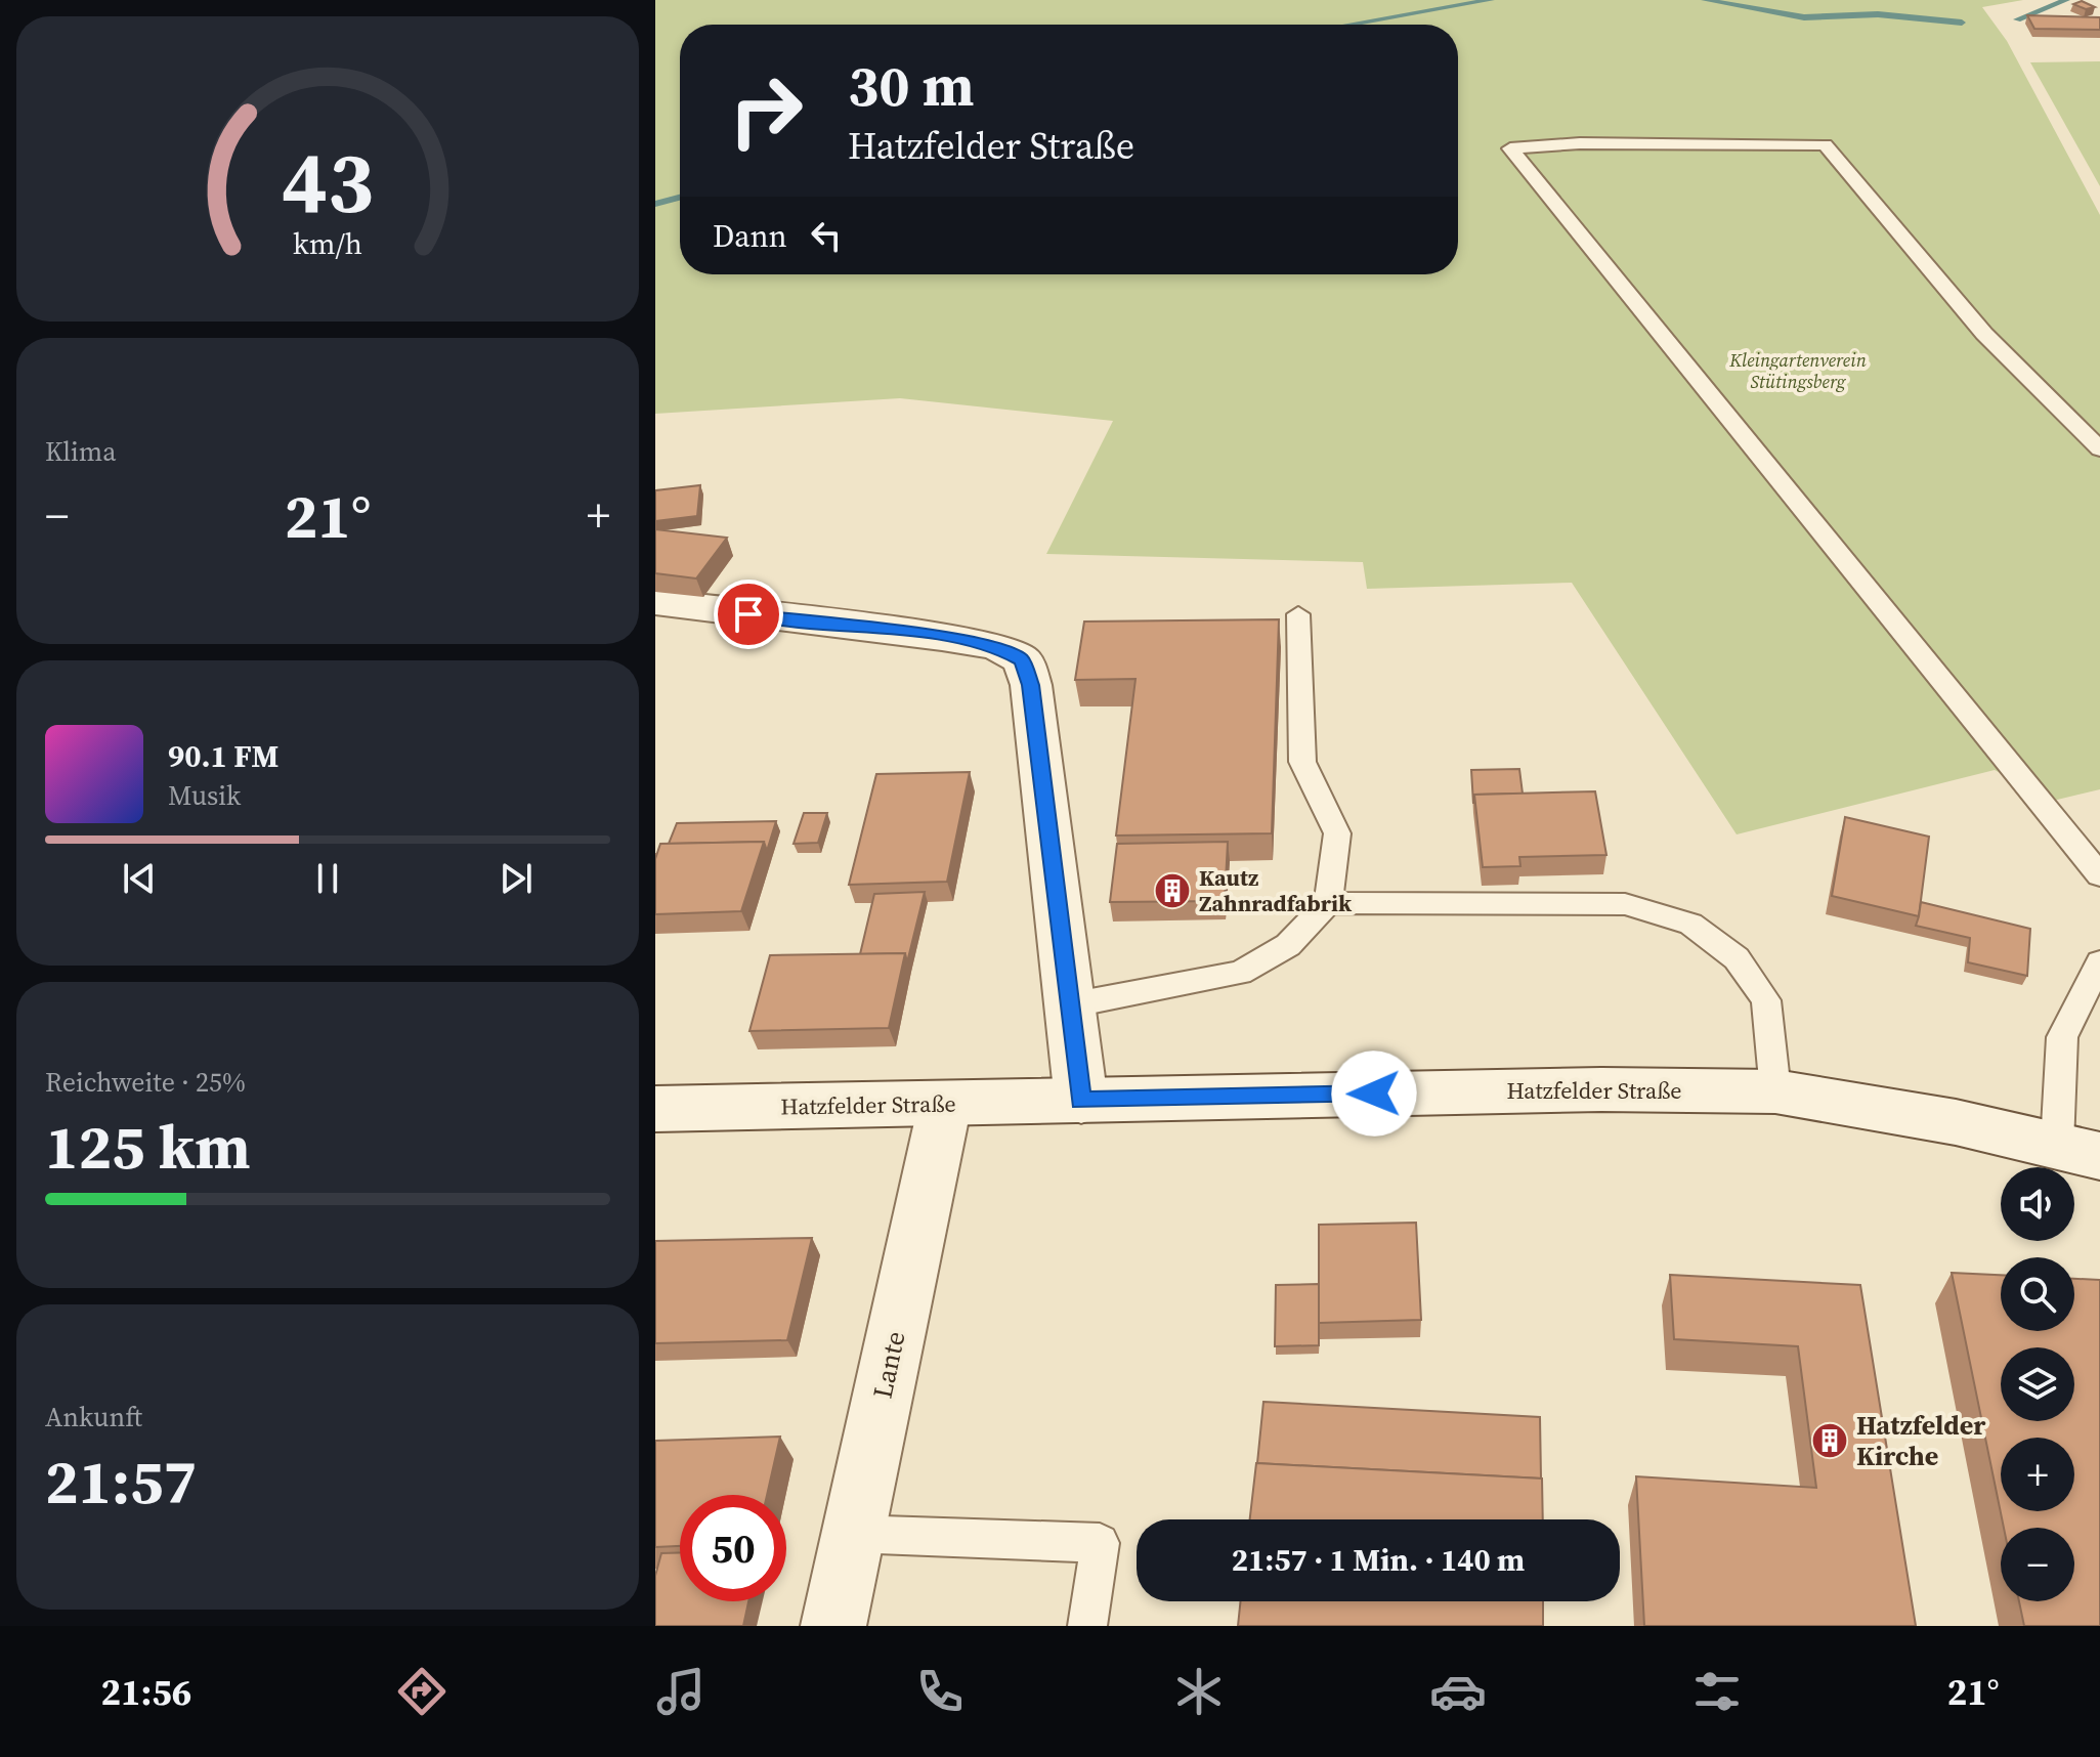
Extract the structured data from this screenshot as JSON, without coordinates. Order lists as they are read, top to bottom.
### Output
{
  "streets": {
    "street": ["Hatzfelder Straße", "Lante"]
  },
  "crossings": [
    ["Hatzfelder Straße", "Lante"]
  ],
  "parks": ["Kleingartenverein Stütingsberg"],
  "places": {
    "building": ["Kautz Zahnradfabrik", "Hatzfelder Kirche"]
  },
  "page": {
    "turn": ["30 m", "Hatzfelder Straße"],
    "then": "Dann",
    "tile": [
      "Klima",
      ["Reichweite · 25%", "125 km"],
      ["Ankunft", "21:57"]
    ],
    "heat": ["−", "21°", "+"],
    "song": ["90.1 FM", "Musik"],
    "map_buttons": ["+", "−"],
    "limit": "50",
    "trip": "21:57 · 1 Min. · 140 m",
    "tabs": ["21:56", "21°"],
    "gauge": ["43", "km/h"]
  }
}
